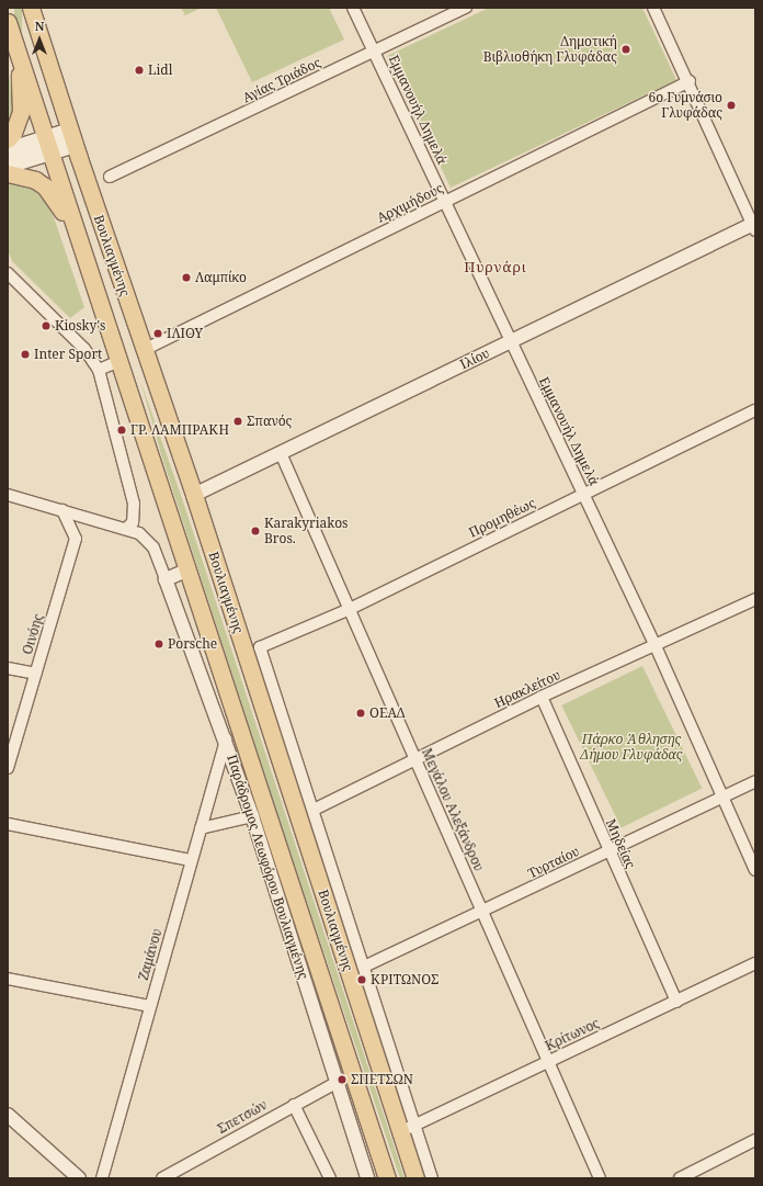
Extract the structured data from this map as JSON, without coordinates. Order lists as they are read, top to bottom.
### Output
{
  "streets": {
    "main road": ["Βουλιαγμένης"],
    "street": [
      "Αγίας Τριάδος",
      "Εμμανουήλ Δημελά",
      "Αρχιμήδους",
      "Ιλίου",
      "Προμηθέως",
      "Οινόης",
      "Ηρακλείτου",
      "Μεγάλου Αλεξάνδρου",
      "Μηδείας",
      "Τυρταίου",
      "Παράδρομος Λεωφόρου Βουλιαγμένης",
      "Ζαμάνου",
      "Κρίτωνος",
      "Σπετσών"
    ]
  },
  "crossings": [
    ["Αγίας Τριάδος", "Εμμανουήλ Δημελά"],
    ["Εμμανουήλ Δημελά", "Αρχιμήδους"],
    ["Εμμανουήλ Δημελά", "Ιλίου"],
    ["Εμμανουήλ Δημελά", "Προμηθέως"],
    ["Εμμανουήλ Δημελά", "Ηρακλείτου"],
    ["Εμμανουήλ Δημελά", "Τυρταίου"],
    ["Αρχιμήδους", "Βουλιαγμένης"],
    ["Βουλιαγμένης", "Ιλίου"],
    ["Βουλιαγμένης", "Κρίτωνος"],
    ["Ιλίου", "Μεγάλου Αλεξάνδρου"],
    ["Προμηθέως", "Ηρακλείτου"],
    ["Προμηθέως", "Μεγάλου Αλεξάνδρου"],
    ["Ηρακλείτου", "Μεγάλου Αλεξάνδρου"],
    ["Ηρακλείτου", "Μηδείας"],
    ["Μεγάλου Αλεξάνδρου", "Τυρταίου"],
    ["Μεγάλου Αλεξάνδρου", "Κρίτωνος"],
    ["Μηδείας", "Τυρταίου"],
    ["Μηδείας", "Κρίτωνος"],
    ["Παράδρομος Λεωφόρου Βουλιαγμένης", "Ζαμάνου"],
    ["Παράδρομος Λεωφόρου Βουλιαγμένης", "Σπετσών"]
  ],
  "districts": ["Πυρνάρι"],
  "parks": ["Πάρκο Άθλησης Δήμου Γλυφάδας"],
  "places": [
    "Δημοτική Βιβλιοθήκη Γλυφάδας",
    "Lidl",
    "6ο Γυμνάσιο Γλυφάδας",
    "Λαμπίκο",
    "Kiosky's",
    "ΙΛΙΟΥ",
    "Inter Sport",
    "Σπανός",
    "ΓΡ. ΛΑΜΠΡΑΚΗ",
    "Karakyriakos Bros.",
    "Porsche",
    "ΟΕΑΔ",
    "ΚΡΙΤΩΝΟΣ",
    "ΣΠΕΤΣΩΝ"
  ],
  "north": "top"
}
